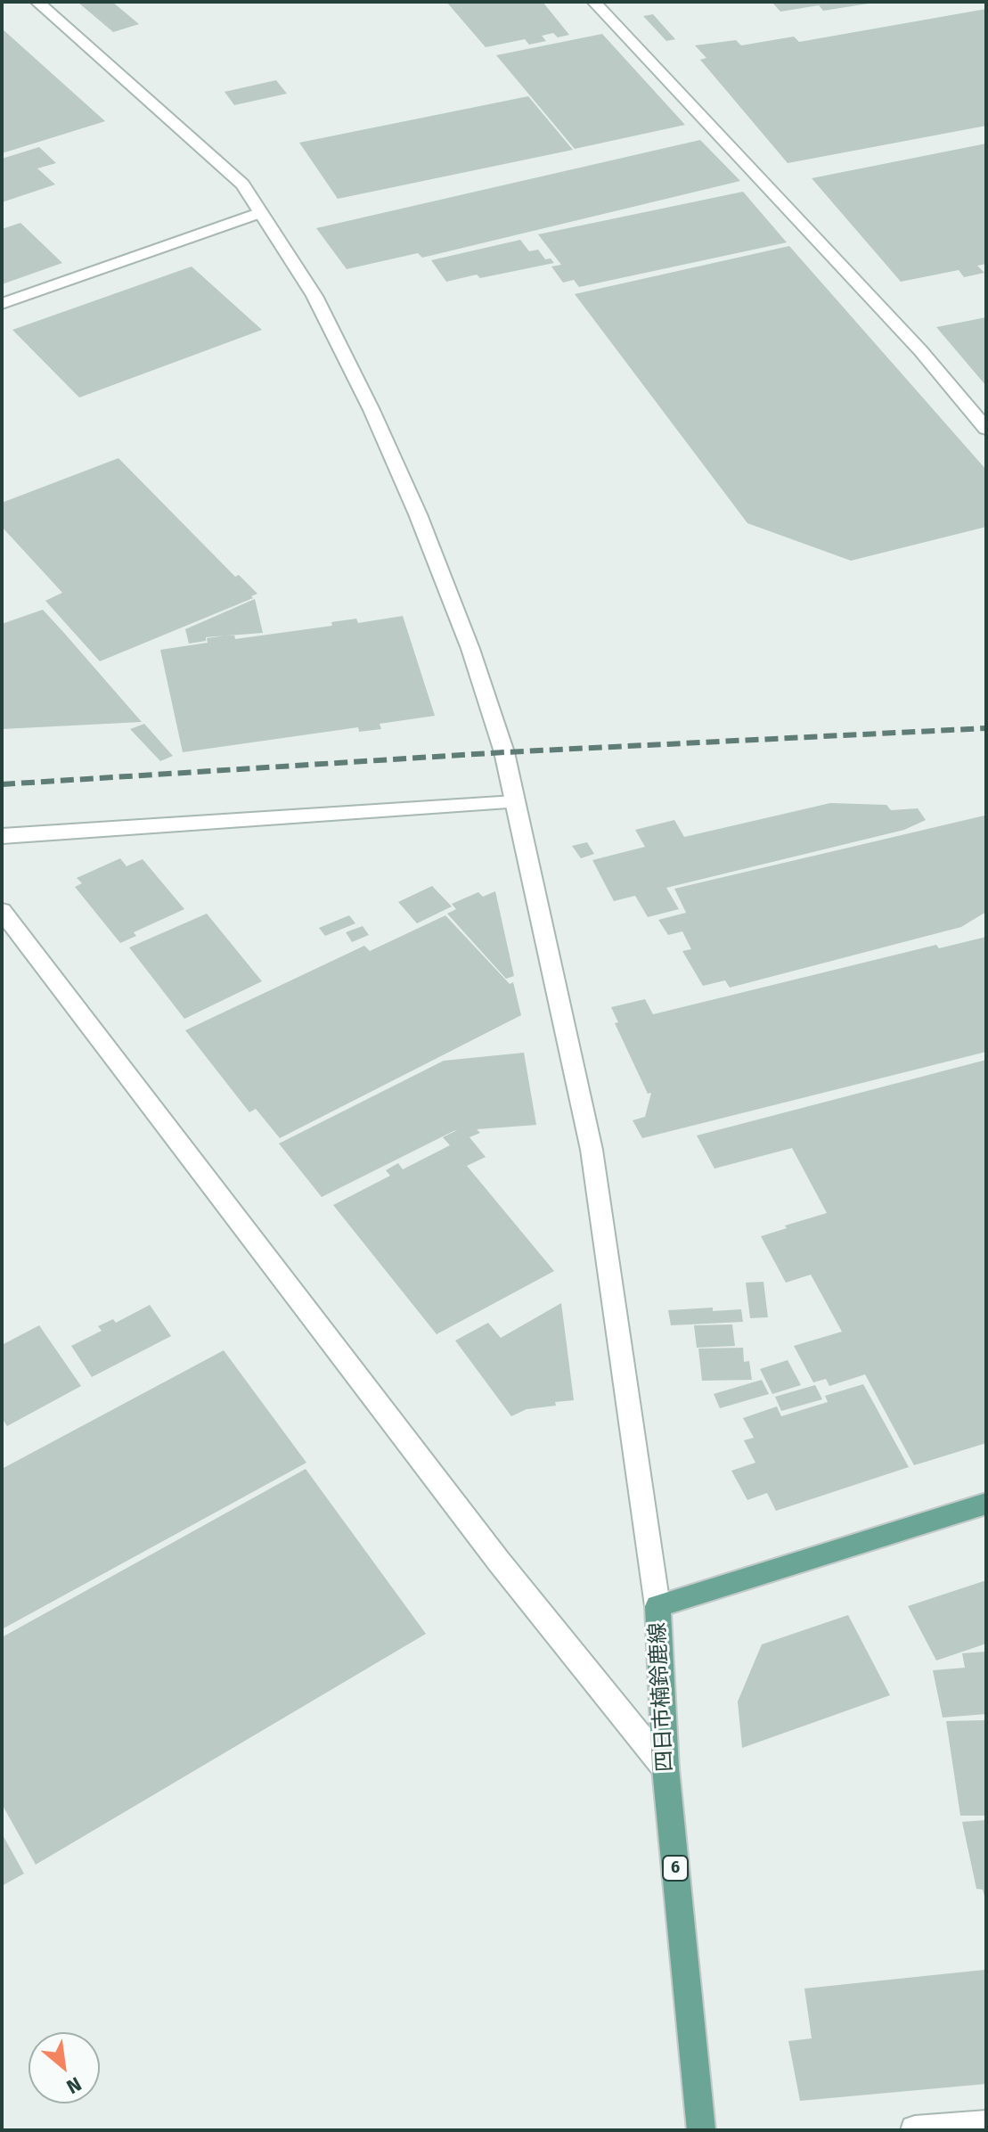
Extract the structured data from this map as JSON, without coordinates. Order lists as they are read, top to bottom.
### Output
{
  "streets": {
    "main road": ["四日市楠鈴鹿線", "6"]
  },
  "north": "bottom right"
}
